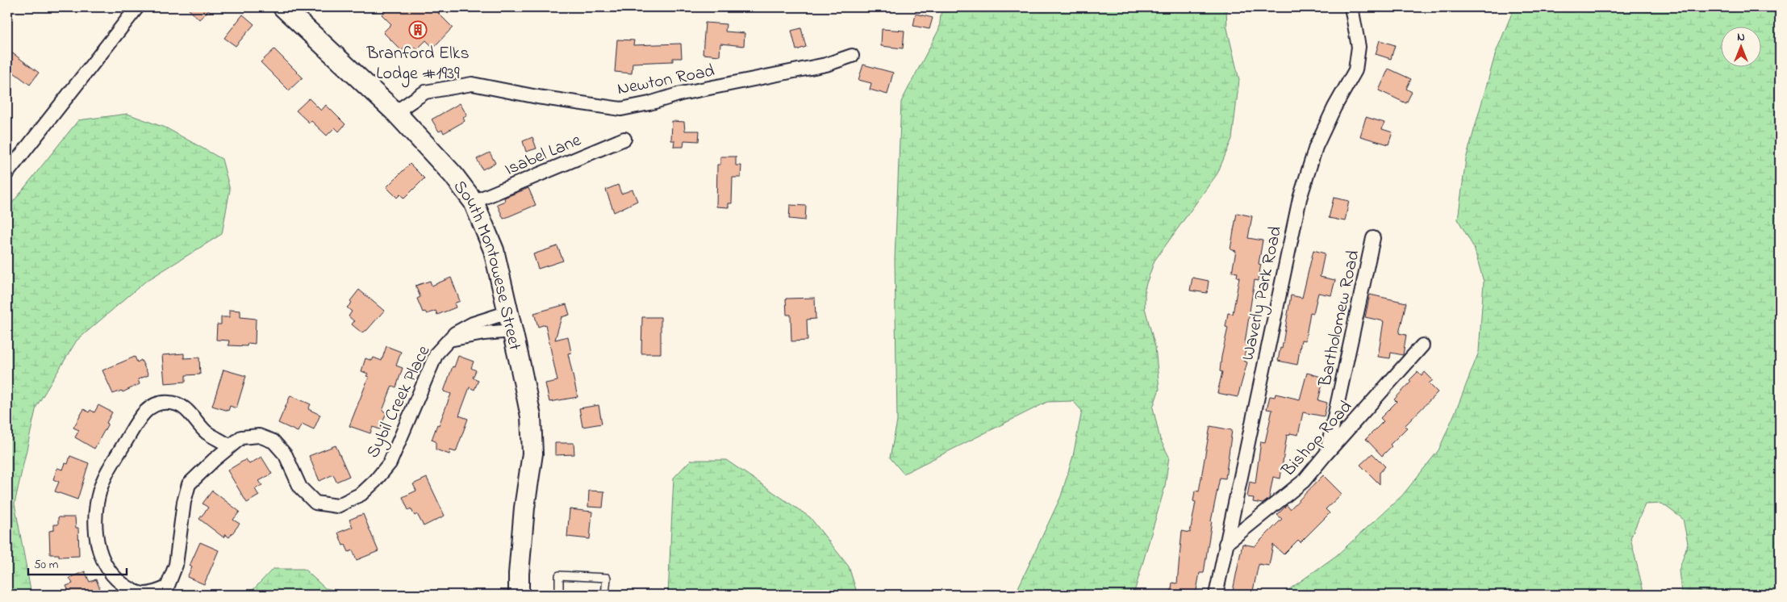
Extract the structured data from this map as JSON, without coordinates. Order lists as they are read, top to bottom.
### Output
{
  "streets": {
    "main road": ["South Montowese Street"],
    "street": [
      "Newton Road",
      "Isabel Lane",
      "Waverly Park Road",
      "Bartholomew Road",
      "Sybil Creek Place",
      "Bishop Road"
    ]
  },
  "crossings": [
    ["Newton Road", "South Montowese Street"],
    ["Isabel Lane", "South Montowese Street"],
    ["South Montowese Street", "Sybil Creek Place"],
    ["Waverly Park Road", "Bishop Road"],
    ["Bartholomew Road", "Bishop Road"]
  ],
  "places": {
    "building": ["Branford Elks Lodge #1939"]
  },
  "scale_bar": "50 m",
  "north": "top"
}
